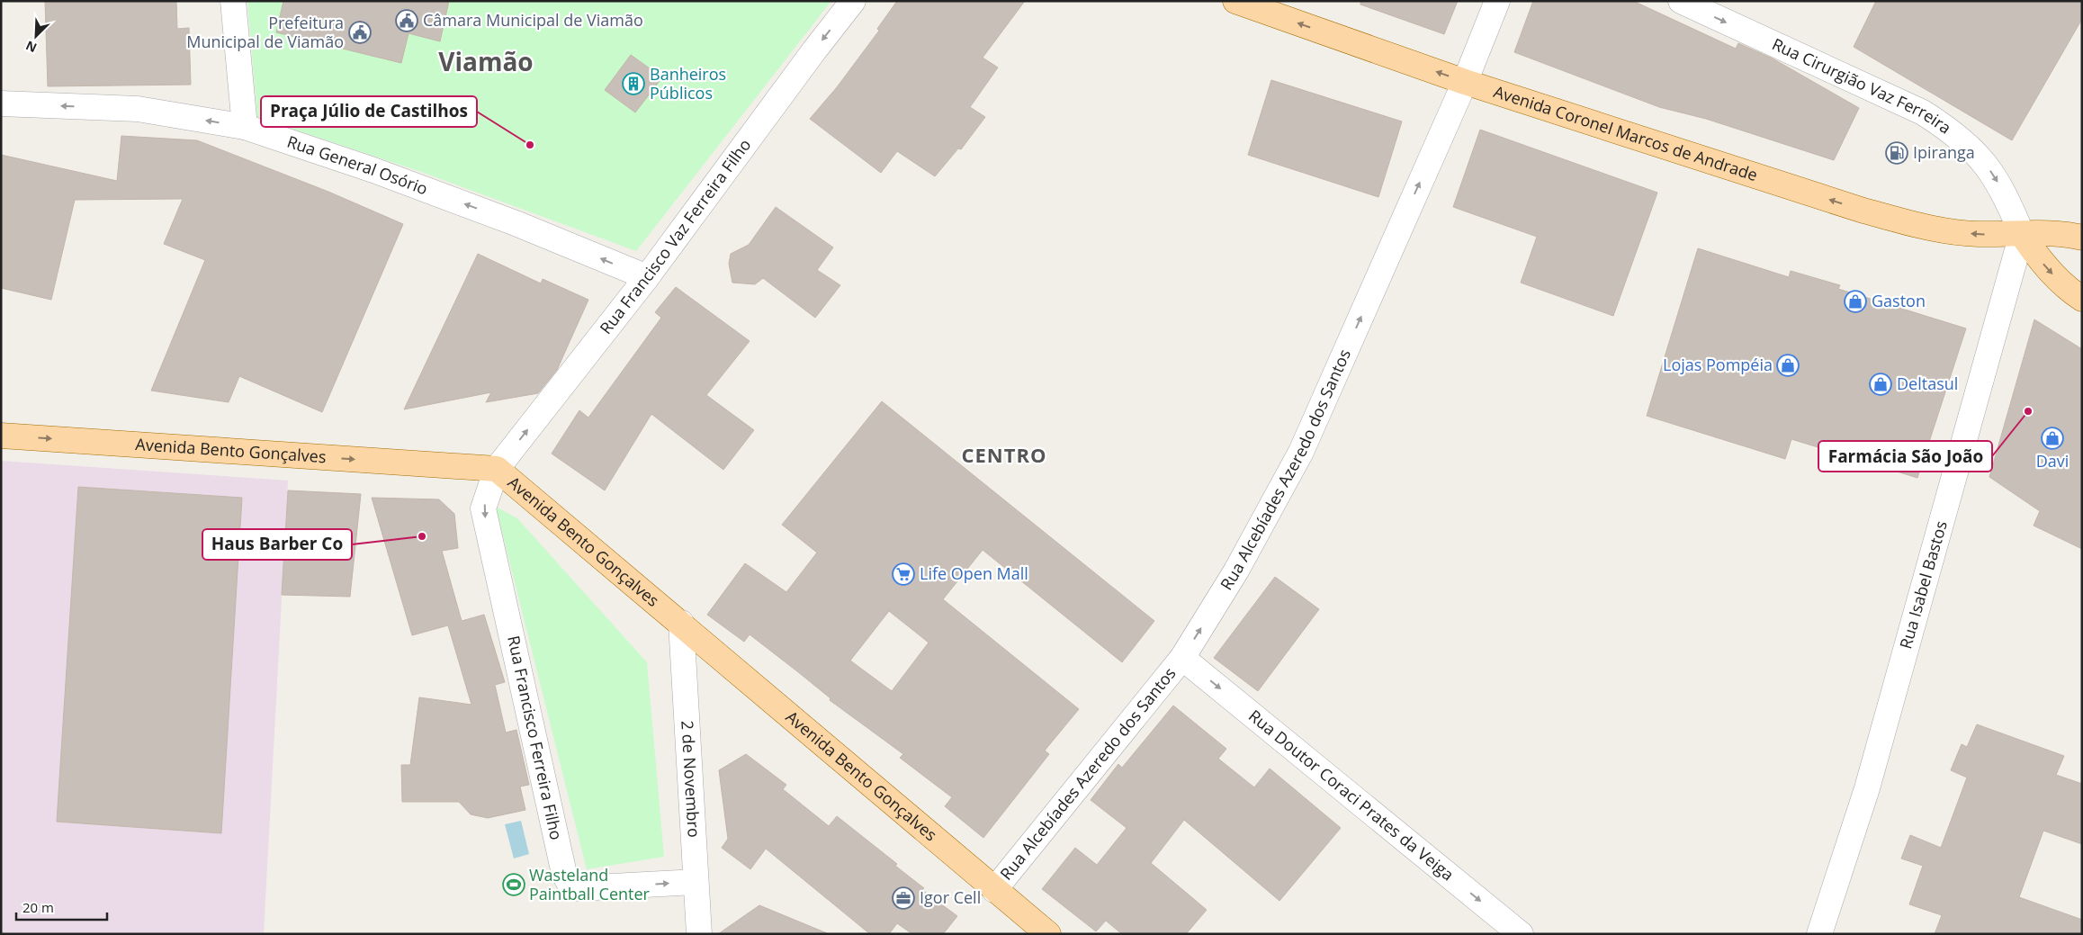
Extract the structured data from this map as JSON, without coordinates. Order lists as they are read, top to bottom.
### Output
{
  "streets": {
    "main road": ["Avenida Coronel Marcos de Andrade", "Avenida Bento Gonçalves"],
    "street": [
      "Rua Cirurgião Vaz Ferreira",
      "Rua General Osório",
      "Rua Francisco Vaz Ferreira Filho",
      "Rua Alcebíades Azeredo dos Santos",
      "Rua Isabel Bastos",
      "Rua Francisco Ferreira Filho",
      "2 de Novembro",
      "Rua Doutor Coraci Prates da Veiga"
    ]
  },
  "crossings": [
    ["Rua Cirurgião Vaz Ferreira", "Avenida Coronel Marcos de Andrade"],
    ["Rua Cirurgião Vaz Ferreira", "Rua Isabel Bastos"],
    ["Avenida Coronel Marcos de Andrade", "Rua Alcebíades Azeredo dos Santos"],
    ["Avenida Coronel Marcos de Andrade", "Rua Isabel Bastos"],
    ["Rua General Osório", "Rua Francisco Vaz Ferreira Filho"],
    ["Rua Francisco Vaz Ferreira Filho", "Avenida Bento Gonçalves"],
    ["Rua Francisco Vaz Ferreira Filho", "Rua Francisco Ferreira Filho"],
    ["Avenida Bento Gonçalves", "Rua Alcebíades Azeredo dos Santos"],
    ["Avenida Bento Gonçalves", "Rua Francisco Ferreira Filho"],
    ["Avenida Bento Gonçalves", "2 de Novembro"],
    ["Rua Alcebíades Azeredo dos Santos", "Rua Doutor Coraci Prates da Veiga"],
    ["Rua Francisco Ferreira Filho", "2 de Novembro"]
  ],
  "one_way": [
    "Rua Cirurgião Vaz Ferreira",
    "Avenida Coronel Marcos de Andrade",
    "Rua General Osório",
    "Avenida Bento Gonçalves",
    "Rua Alcebíades Azeredo dos Santos",
    "Rua Francisco Ferreira Filho",
    "Rua Doutor Coraci Prates da Veiga"
  ],
  "districts": ["Viamão", "CENTRO"],
  "places": {
    "public building": ["Câmara Municipal de Viamão", "Prefeitura Municipal de Viamão"],
    "building": ["Banheiros Públicos"],
    "other": ["Praça Júlio de Castilhos", "Farmácia São João", "Haus Barber Co"],
    "fuel station": ["Ipiranga"],
    "shop": [
      "Gaston",
      "Lojas Pompéia",
      "Deltasul",
      "Davi"
    ],
    "supermarket": ["Life Open Mall"],
    "sports": ["Wasteland Paintball Center"],
    "office": ["Igor Cell"]
  },
  "scale_bar": "20 m",
  "north": "bottom left"
}
